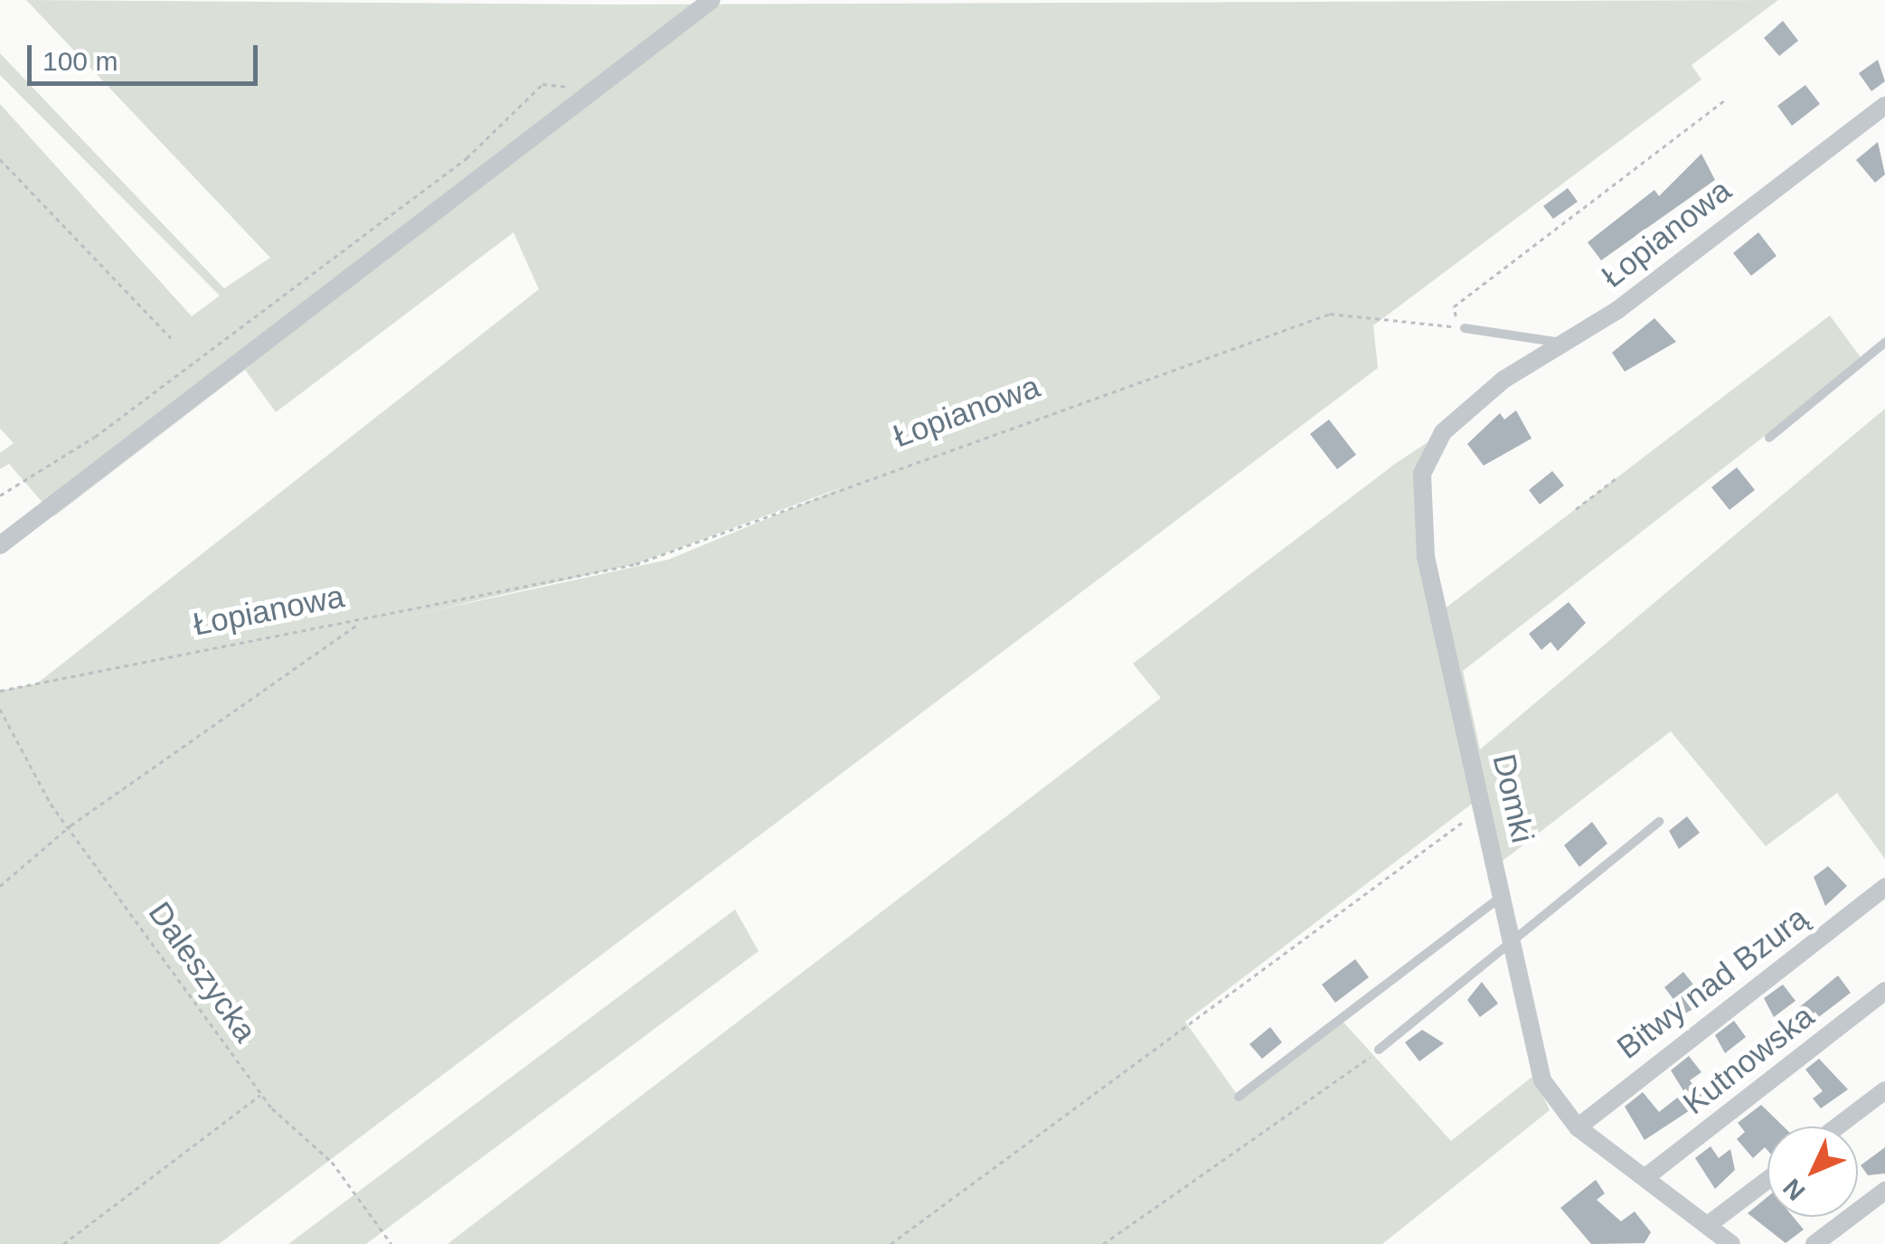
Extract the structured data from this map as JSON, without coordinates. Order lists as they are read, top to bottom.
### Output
{
  "streets": {
    "street": [
      "Łopianowa",
      "Domki",
      "Bitwy nad Bzurą",
      "Kutnowska"
    ],
    "path": ["Daleszycka"]
  },
  "crossings": [
    ["Łopianowa", "Domki"],
    ["Domki", "Bitwy nad Bzurą"],
    ["Domki", "Kutnowska"]
  ],
  "scale_bar": "100 m",
  "north": "bottom left"
}
